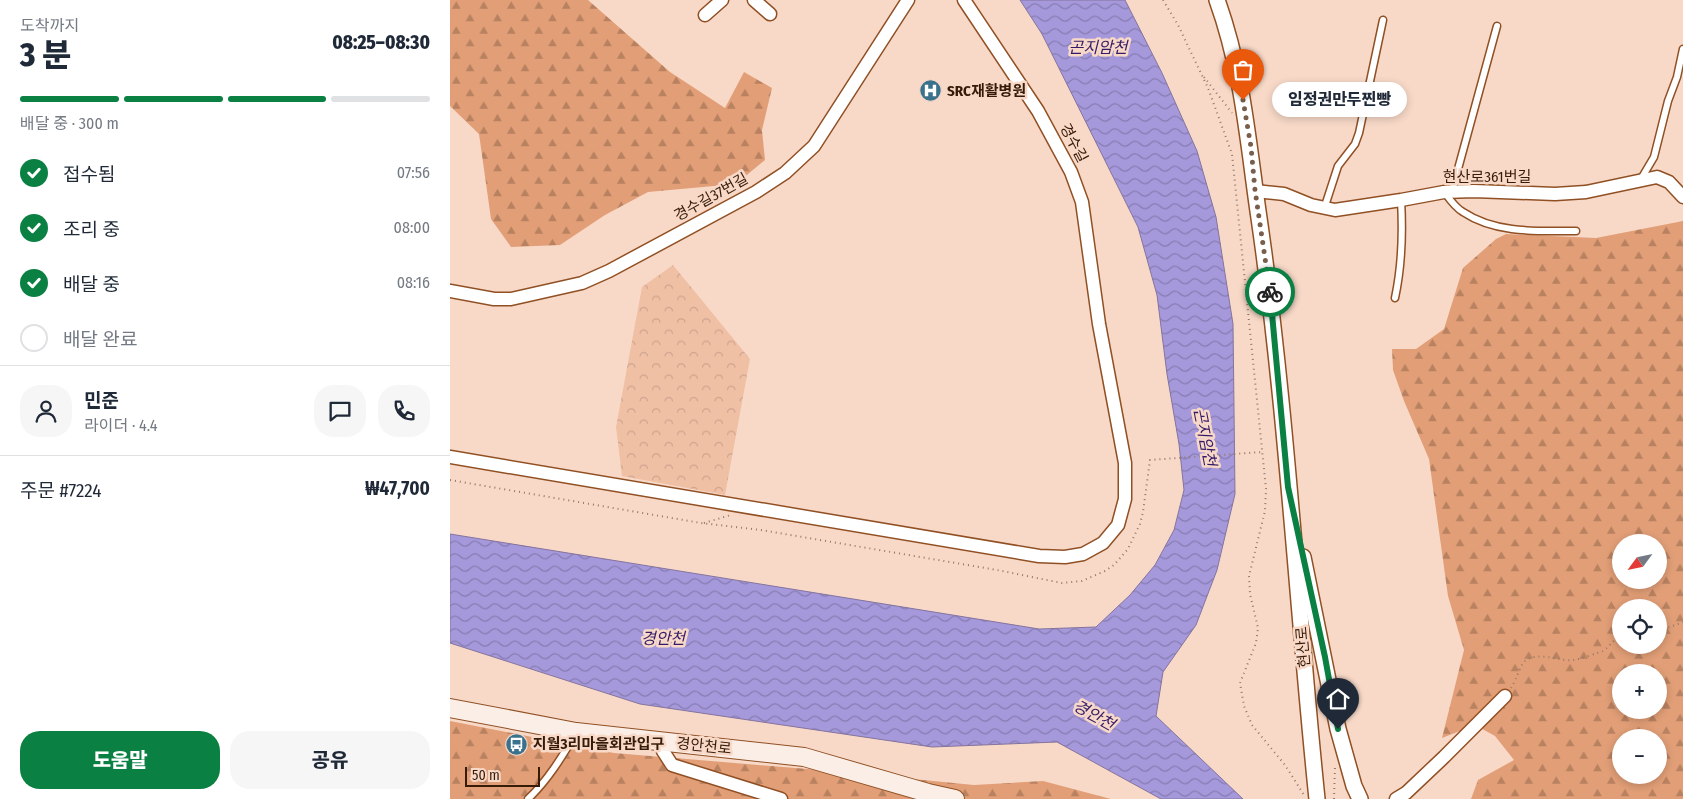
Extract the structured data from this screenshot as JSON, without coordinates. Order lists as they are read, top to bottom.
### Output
{
  "streets": {
    "main road": ["경안천로"],
    "street": [
      "경수길",
      "현산로361번길",
      "경수길37번길",
      "현산로"
    ]
  },
  "crossings": [
    ["현산로361번길", "현산로"]
  ],
  "water": ["곤지암천", "경안천"],
  "places": {
    "hospital": ["SRC재활병원"],
    "other": ["임정권만두찐빵"],
    "bus stop": ["지월3리마을회관입구"]
  },
  "scale_bar": "50 m",
  "north": "bottom left",
  "page": {
    "heading": ["3 분", "도착까지", "08:25–08:30"],
    "panel": [
      "민준",
      "라이더 · 4.4",
      "주문 #7224",
      "₩47,700"
    ],
    "bubble": "임정권만두찐빵",
    "bar": "배달 중 · 300 m",
    "list": [
      ["접수됨", "07:56"],
      ["조리 중", "08:00"],
      ["배달 중", "08:16"],
      "배달 완료"
    ],
    "map_buttons": ["+", "−"],
    "buttons": ["도움말", "공유"],
    "scale": "50 m"
  }
}
